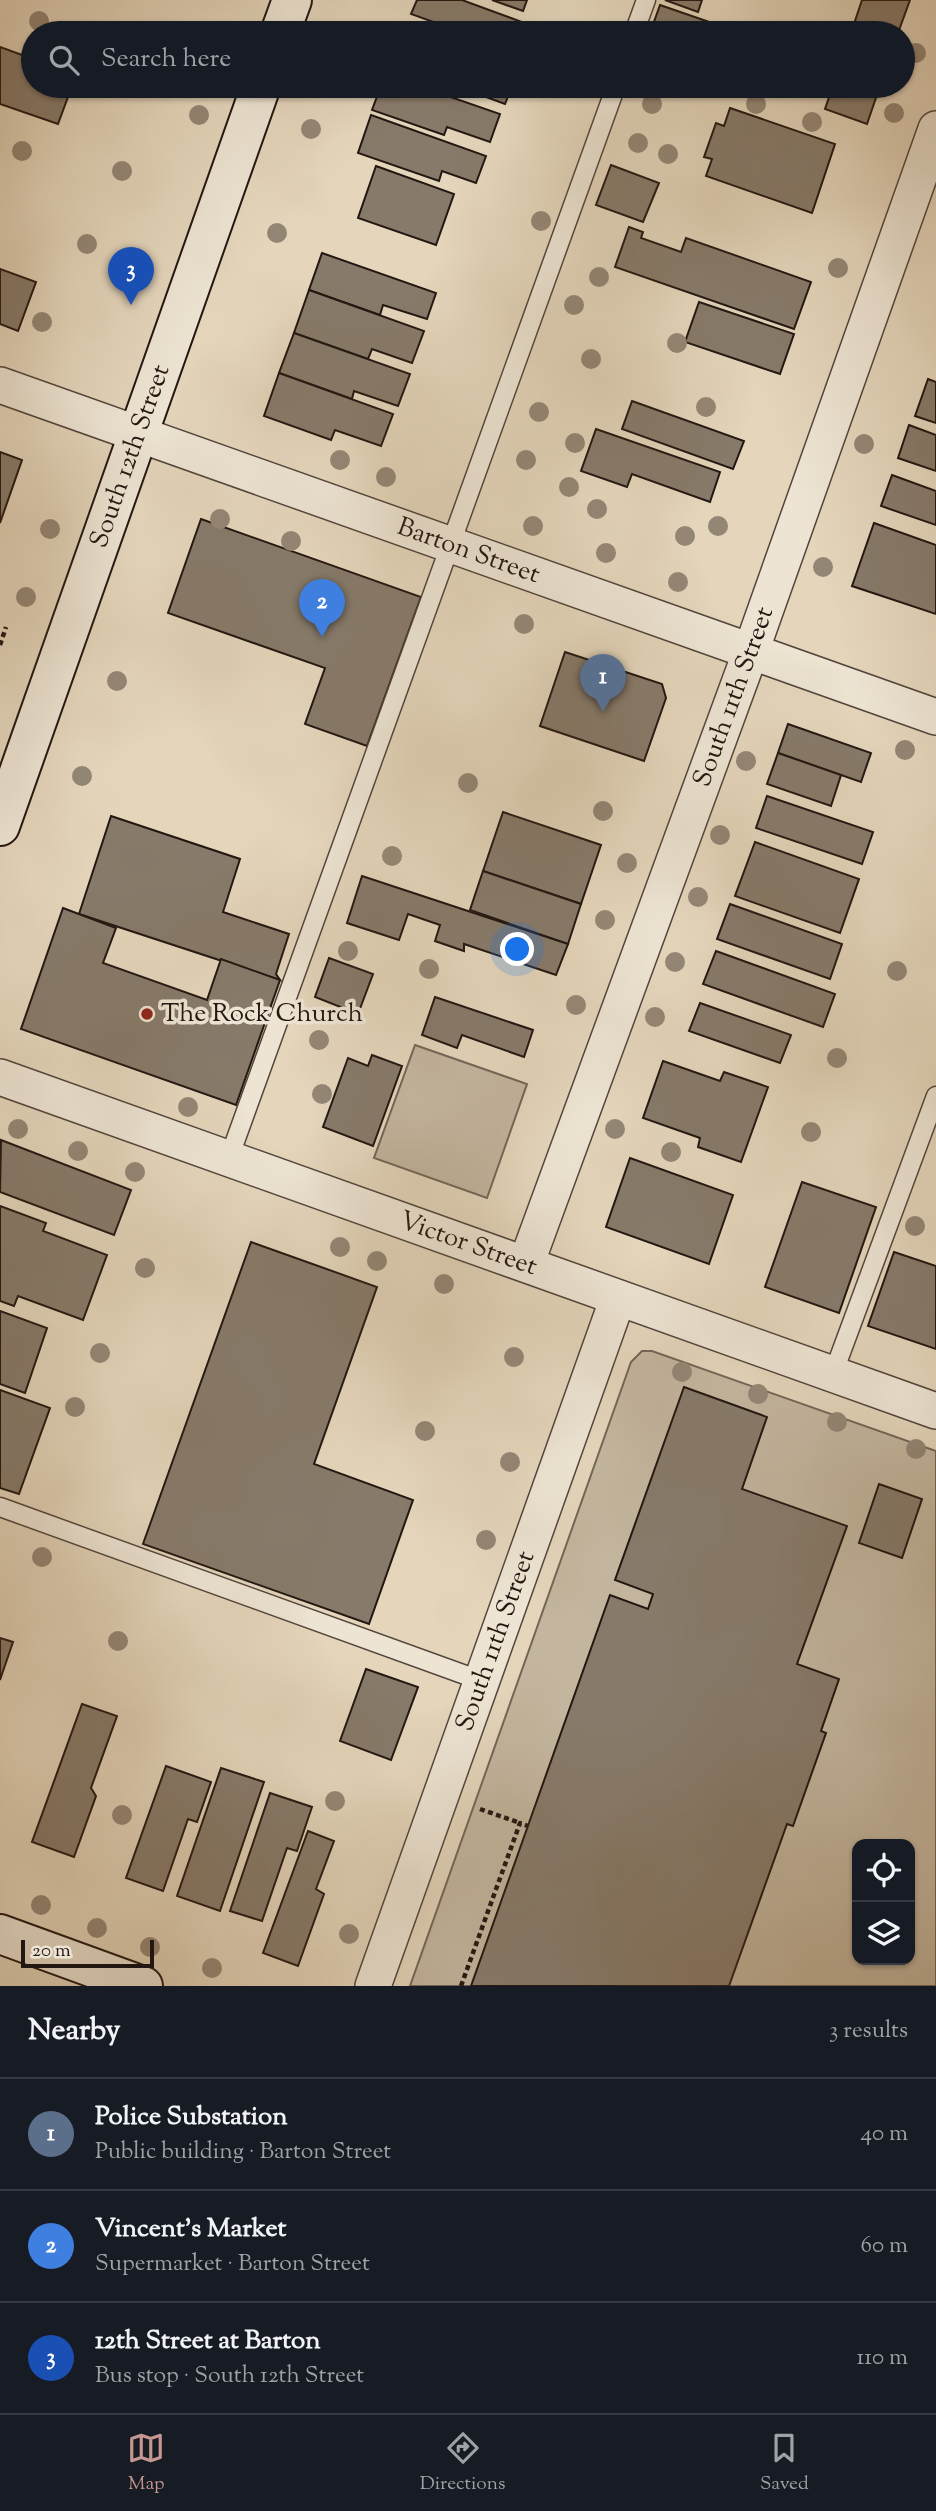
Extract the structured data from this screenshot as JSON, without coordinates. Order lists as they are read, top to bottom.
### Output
{
  "streets": {
    "street": [
      "South 12th Street",
      "Barton Street",
      "South 11th Street",
      "Victor Street"
    ]
  },
  "crossings": [
    ["South 12th Street", "Barton Street"],
    ["Barton Street", "South 11th Street"],
    ["South 11th Street", "Victor Street"]
  ],
  "places": ["The Rock Church"],
  "scale_bar": "20 m",
  "page": {
    "search": "Search here",
    "pins": ["3", "2", "1"],
    "scale": "20 m",
    "heading": ["Nearby", "3 results"],
    "list": [
      {
        "mark": "1",
        "name": "Police Substation",
        "note": "Public building · Barton Street",
        "value": "40 m"
      },
      {
        "mark": "2",
        "name": "Vincent's Market",
        "note": "Supermarket · Barton Street",
        "value": "60 m"
      },
      {
        "mark": "3",
        "name": "12th Street at Barton",
        "note": "Bus stop · South 12th Street",
        "value": "110 m"
      }
    ],
    "nav": ["Map", "Directions", "Saved"]
  }
}
